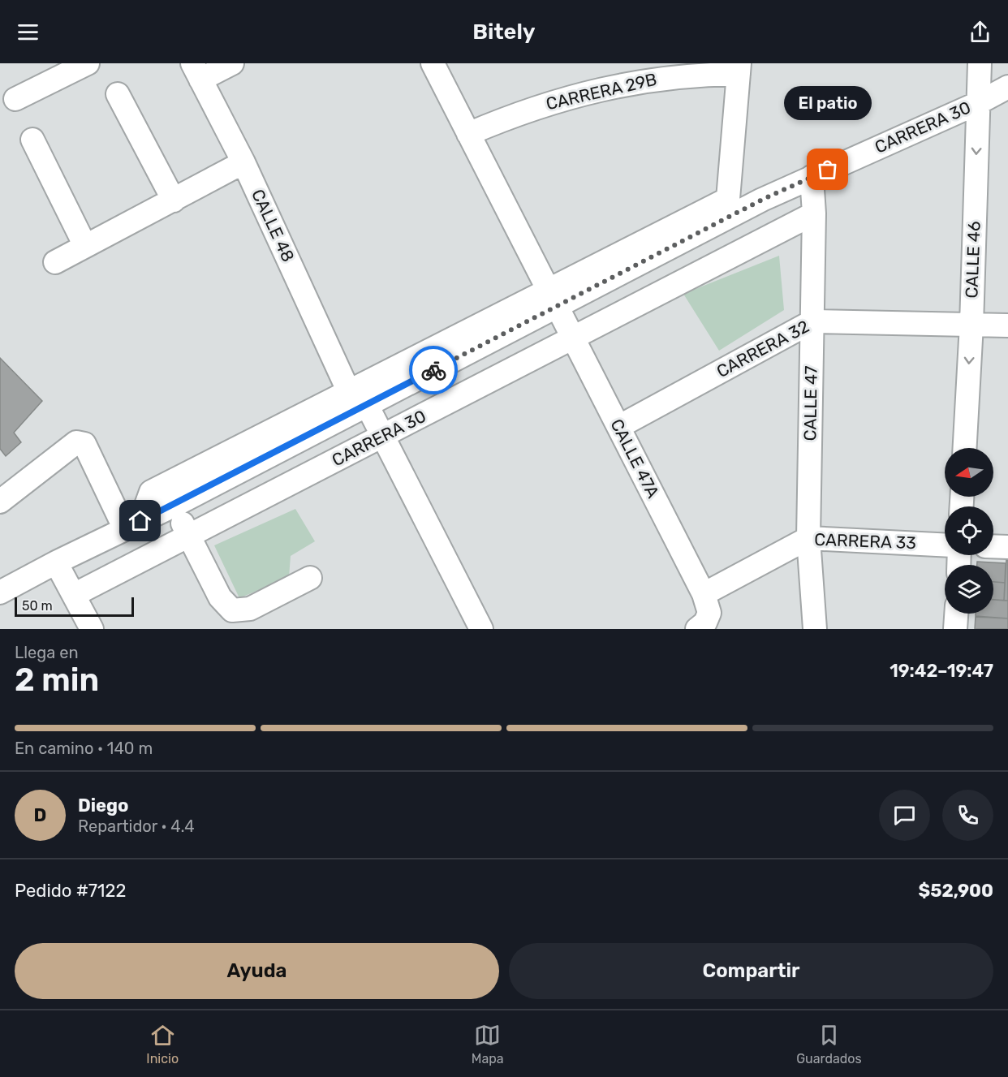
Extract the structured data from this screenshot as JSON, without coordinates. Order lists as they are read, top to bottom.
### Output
{
  "streets": {
    "street": [
      "CARRERA 29B",
      "CARRERA 30",
      "CALLE 48",
      "CALLE 46",
      "CARRERA 32",
      "CALLE 47",
      "CALLE 47A",
      "CARRERA 33"
    ]
  },
  "crossings": [
    ["CARRERA 29B", "CALLE 47A"],
    ["CARRERA 30", "CALLE 46"],
    ["CARRERA 30", "CALLE 47"],
    ["CARRERA 30", "CALLE 47A"],
    ["CALLE 46", "CARRERA 32"],
    ["CARRERA 32", "CALLE 47"],
    ["CARRERA 32", "CALLE 47A"],
    ["CALLE 47", "CARRERA 33"],
    ["CALLE 47A", "CARRERA 33"]
  ],
  "one_way": ["CALLE 46"],
  "places": ["El patio"],
  "scale_bar": "50 m",
  "north": "left",
  "page": {
    "header": "Bitely",
    "bubble": "El patio",
    "scale": "50 m",
    "heading": ["2 min", "Llega en", "19:42–19:47"],
    "panel": [
      "Diego",
      "Repartidor · 4.4",
      "Pedido #7122",
      "$52,900"
    ],
    "bar": "En camino · 140 m",
    "round": "D",
    "buttons": ["Ayuda", "Compartir"],
    "tabs": ["Inicio", "Mapa", "Guardados"]
  }
}
